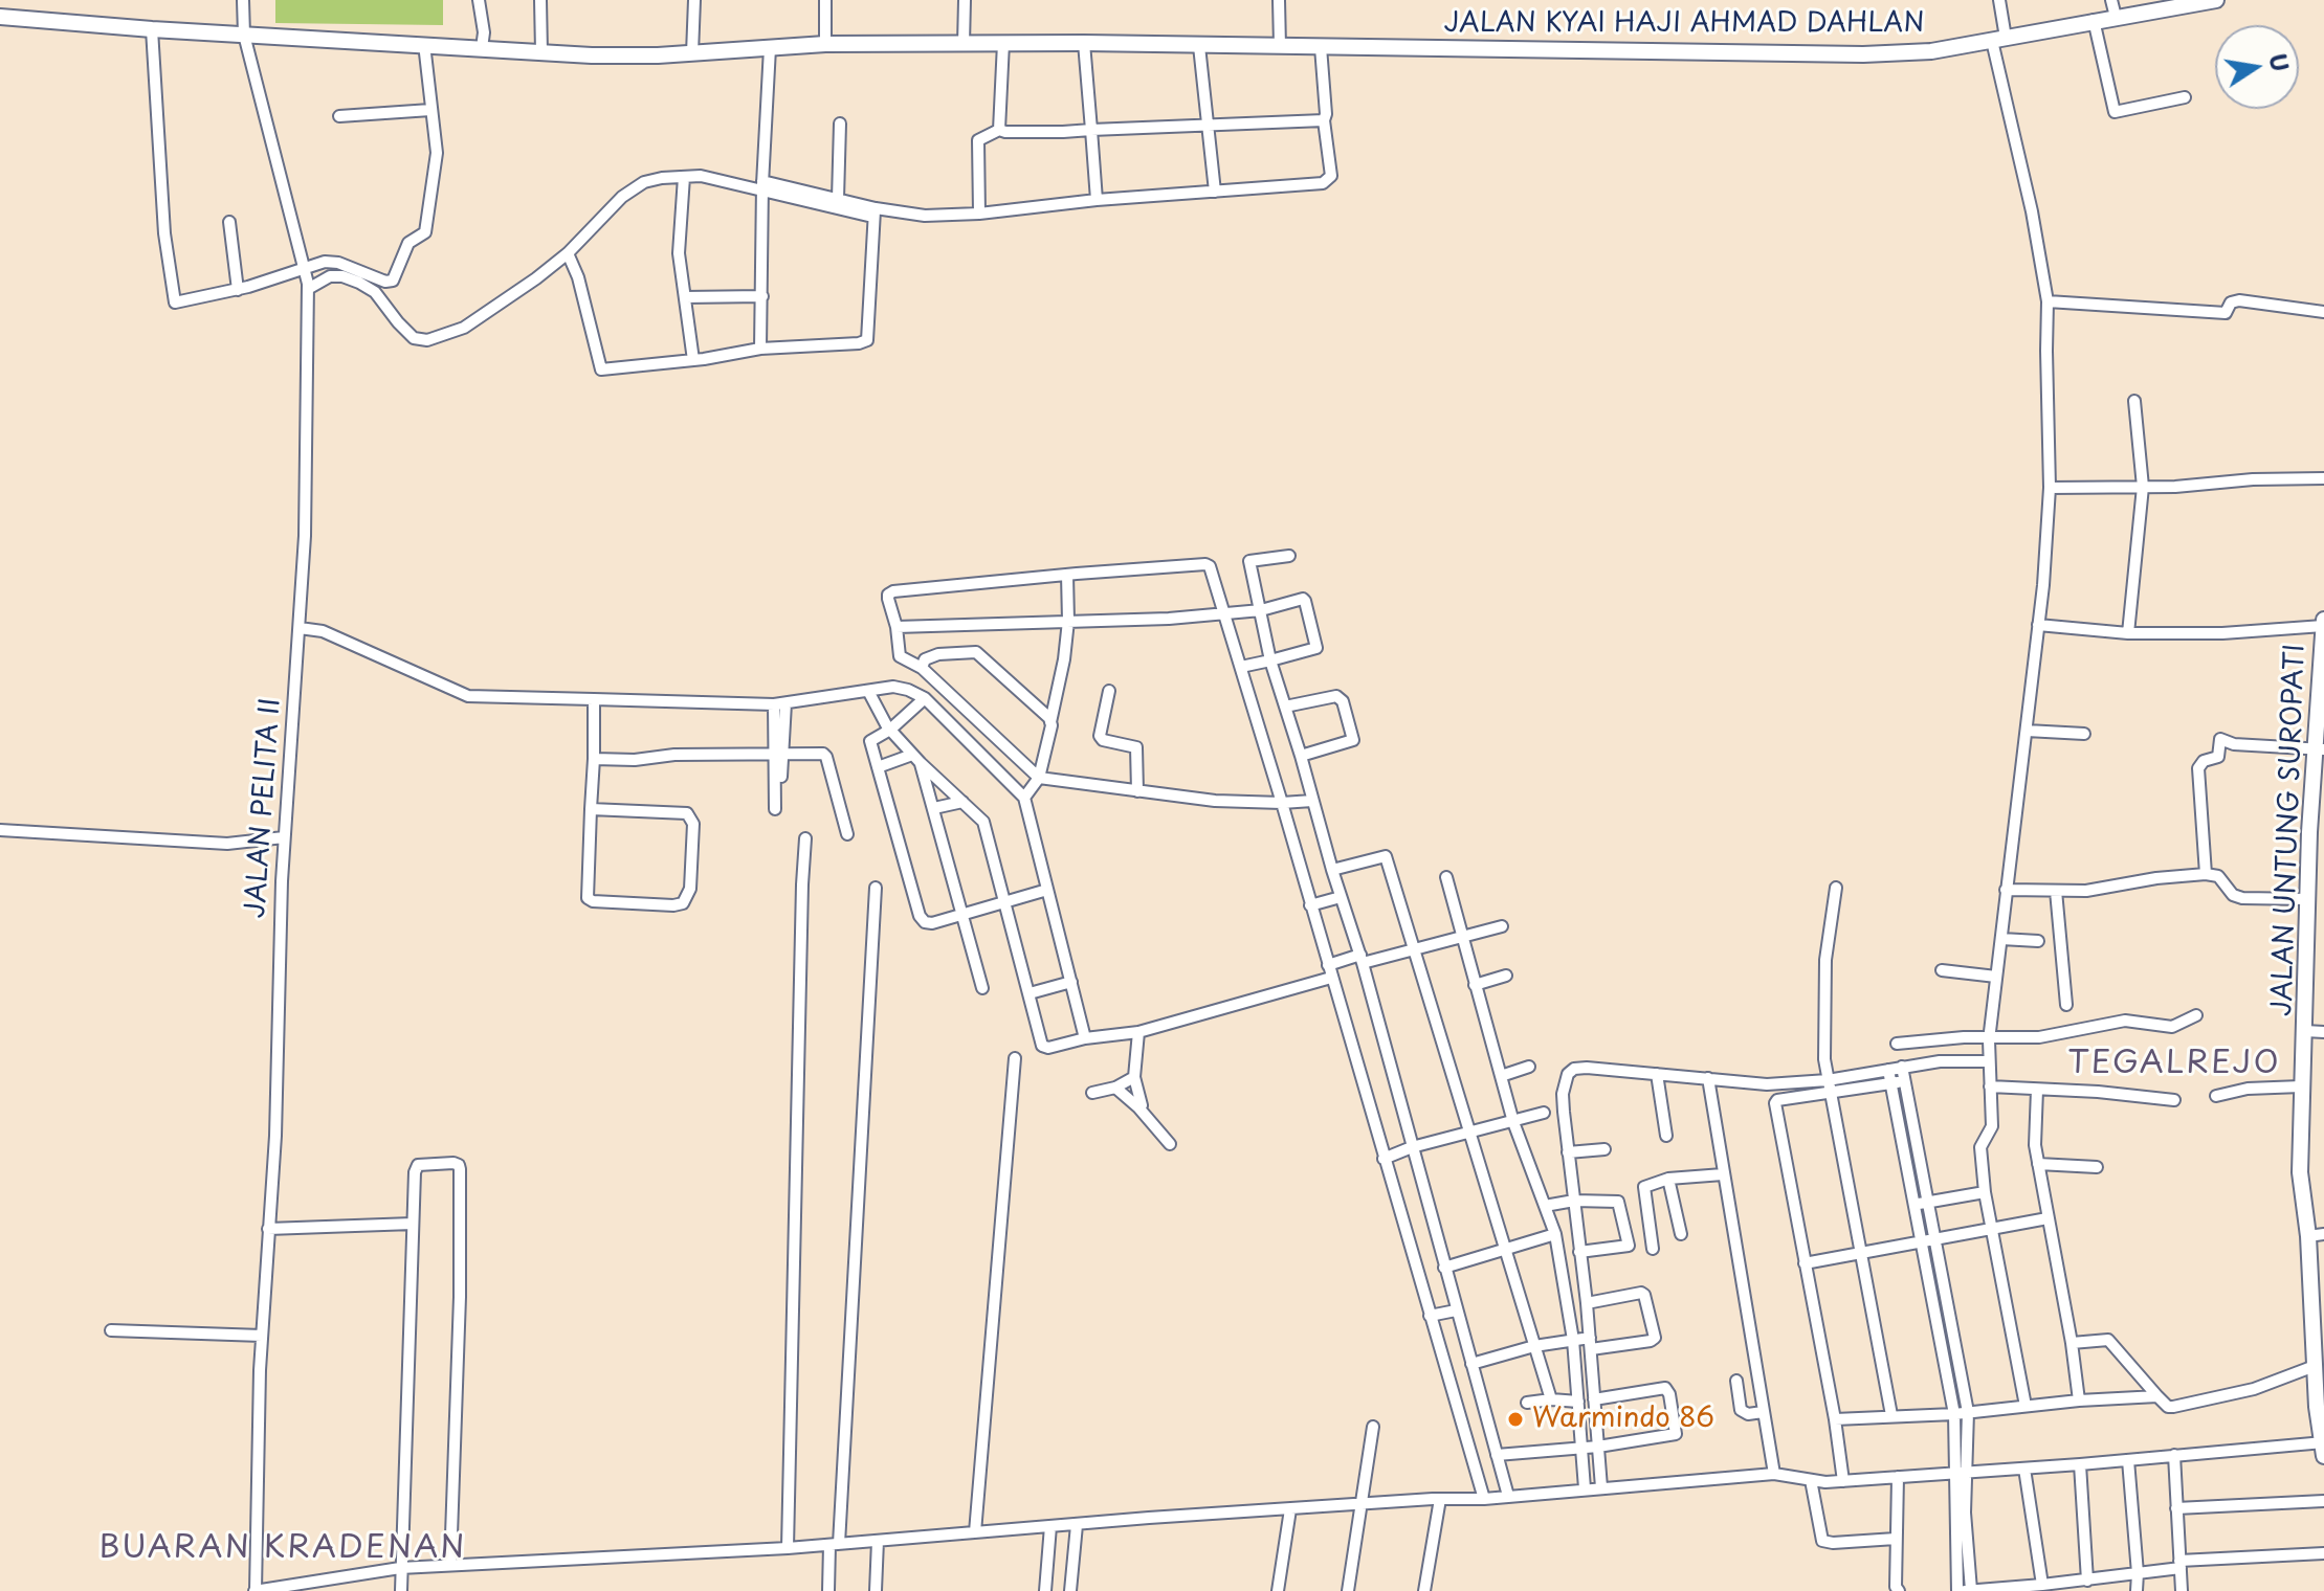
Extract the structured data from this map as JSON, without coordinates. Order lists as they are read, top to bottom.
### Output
{
  "streets": {
    "street": ["JALAN KYAI HAJI AHMAD DAHLAN", "JALAN PELITA II", "JALAN UNTUNG SUROPATI"]
  },
  "crossings": [
    ["JALAN KYAI HAJI AHMAD DAHLAN", "JALAN PELITA II"]
  ],
  "districts": ["TEGALREJO", "BUARAN KRADENAN"],
  "places": ["Warmindo 86"],
  "north": "right"
}
